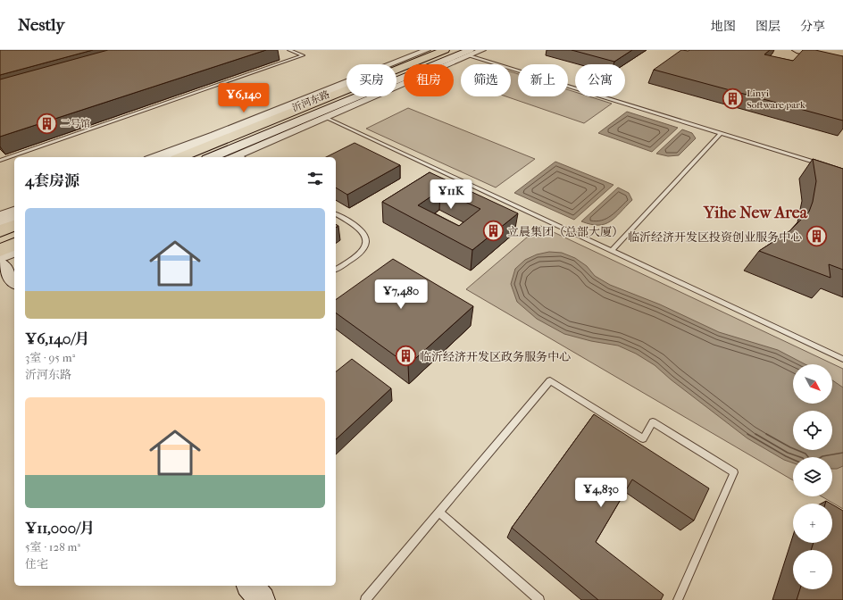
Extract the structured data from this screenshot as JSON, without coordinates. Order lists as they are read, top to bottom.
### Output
{
  "streets": {
    "main road": ["沂河东路"]
  },
  "districts": ["Yihe New Area"],
  "places": {
    "building": [
      "Linyi Software park",
      "二号馆",
      "立晨集团（总部大厦）",
      "临沂经济开发区投资创业服务中心",
      "临沂经济开发区政务服务中心"
    ]
  },
  "north": "bottom right",
  "page": {
    "header": "Nestly",
    "nav": ["地图", "图层", "分享"],
    "chip": [
      "买房",
      "租房",
      "筛选",
      "新上",
      "公寓"
    ],
    "price": [
      "¥6,140",
      "¥11K",
      "¥7,480",
      "¥4,830"
    ],
    "heading": "4套房源",
    "list": [
      {
        "name": "¥6,140/月",
        "note": "3室 · 95 m² · 沂河东路"
      },
      {
        "name": "¥11,000/月",
        "note": "5室 · 128 m² · 住宅"
      }
    ],
    "map_buttons": ["+", "−"]
  }
}
